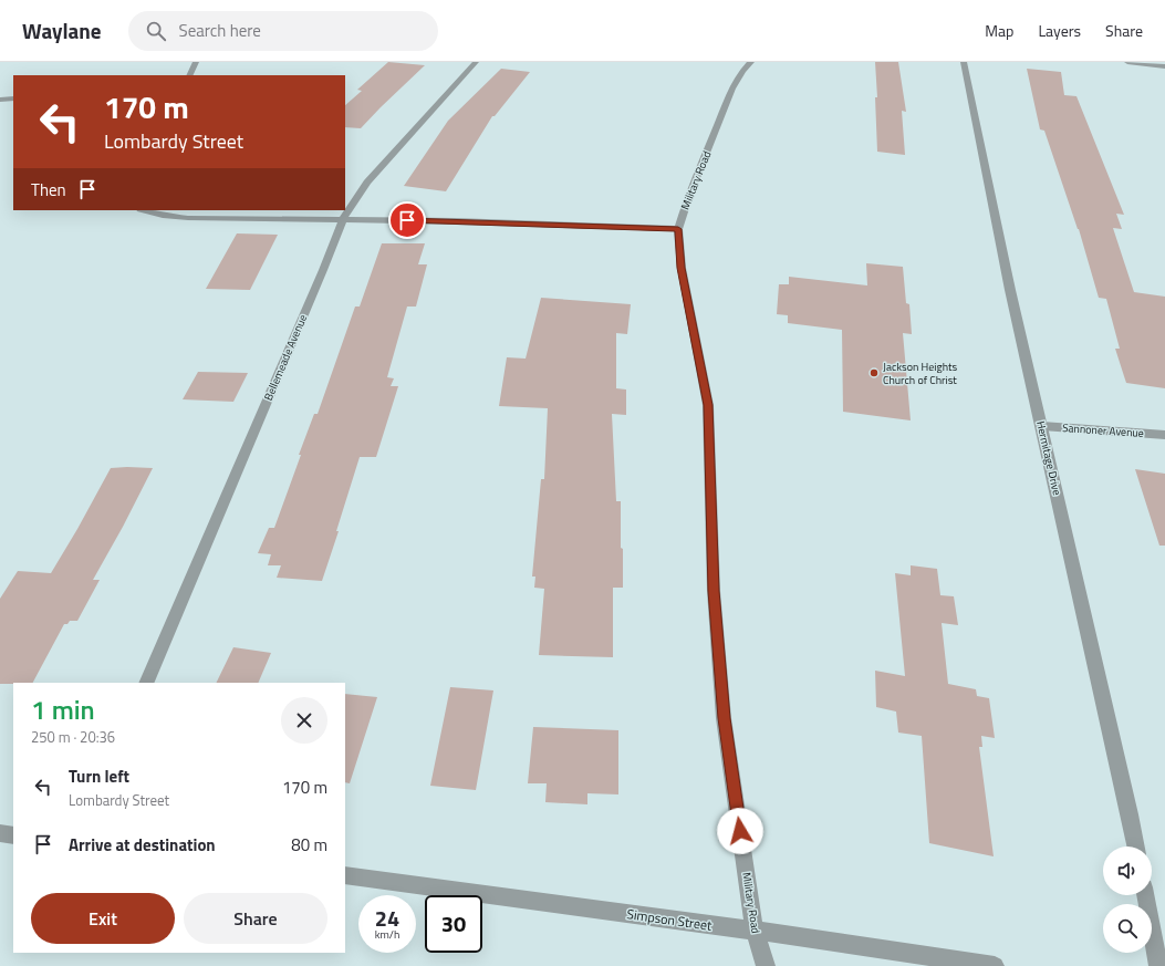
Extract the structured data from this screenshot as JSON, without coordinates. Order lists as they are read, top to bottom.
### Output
{
  "streets": {
    "street": [
      "Military Road",
      "Bellemeade Avenue",
      "Sannoner Avenue",
      "Hermitage Drive",
      "Simpson Street"
    ]
  },
  "crossings": [
    ["Military Road", "Simpson Street"],
    ["Sannoner Avenue", "Hermitage Drive"]
  ],
  "places": ["Jackson Heights Church of Christ"],
  "page": {
    "header": "Waylane",
    "search": "Search here",
    "nav": ["Map", "Layers", "Share"],
    "turn": ["170 m", "Lombardy Street"],
    "then": "Then",
    "heading": ["1 min", "250 m · 20:36"],
    "list": [
      {
        "name": "Turn left",
        "note": "Lombardy Street",
        "value": "170 m"
      },
      {
        "name": "Arrive at destination",
        "value": "80 m"
      }
    ],
    "buttons": ["Exit", "Share"],
    "speed": "24 km/h",
    "limit": "30"
  }
}
